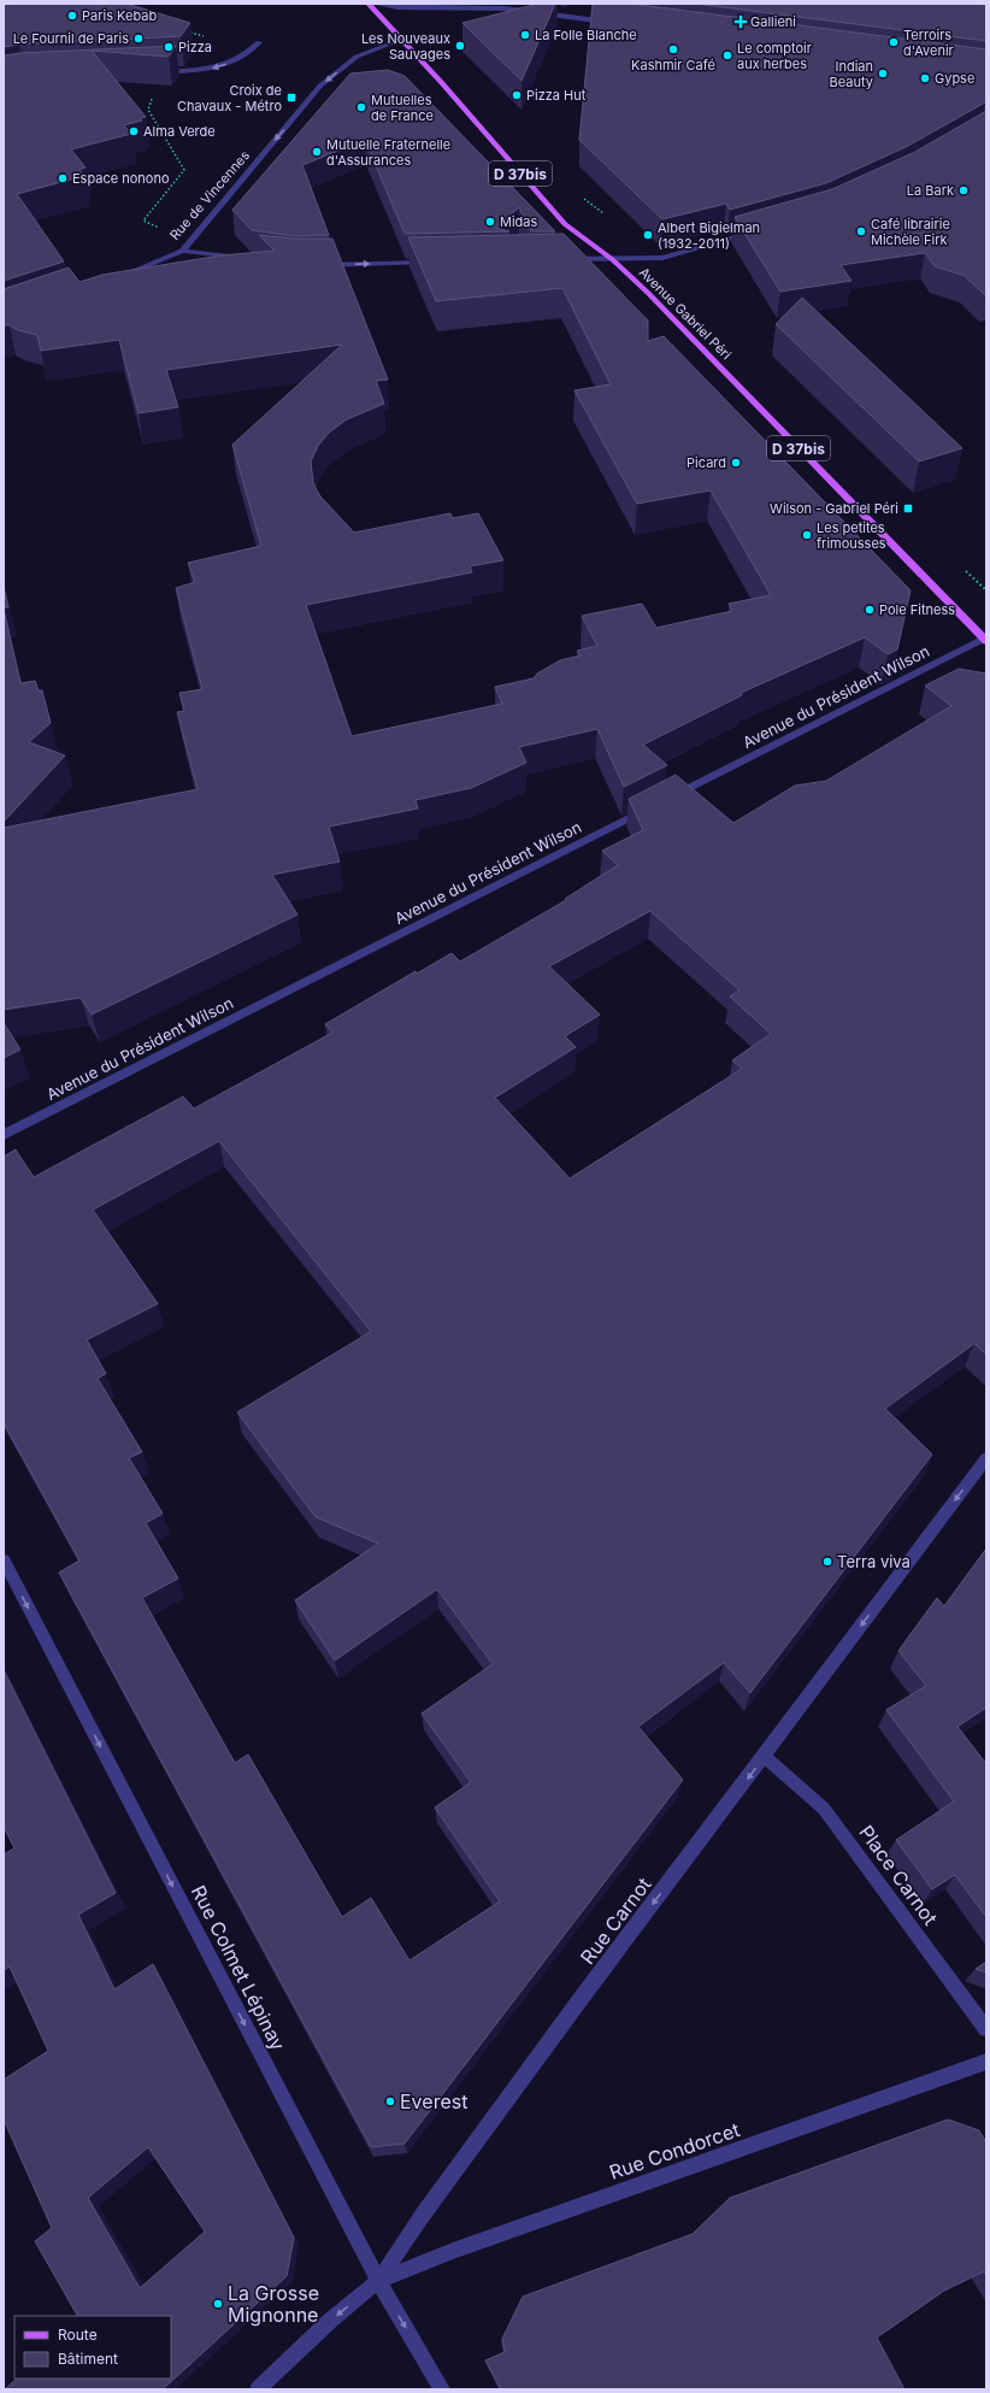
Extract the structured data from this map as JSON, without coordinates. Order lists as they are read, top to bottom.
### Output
{
  "streets": {
    "main road": ["D 37bis", "Avenue Gabriel Péri"],
    "street": [
      "Rue de Vincennes",
      "Avenue du Président Wilson",
      "Place Carnot",
      "Rue Carnot",
      "Rue Colmet Lépinay",
      "Rue Condorcet"
    ]
  },
  "crossings": [
    ["Rue de Vincennes", "Avenue Gabriel Péri"],
    ["Avenue Gabriel Péri", "Avenue du Président Wilson"],
    ["Place Carnot", "Rue Carnot"],
    ["Rue Carnot", "Rue Colmet Lépinay"],
    ["Rue Carnot", "Rue Condorcet"],
    ["Rue Colmet Lépinay", "Rue Condorcet"]
  ],
  "one_way": ["Rue de Vincennes", "Rue Carnot", "Rue Colmet Lépinay"],
  "places": {
    "other": [
      "Paris Kebab",
      "La Folle Blanche",
      "Le Fournil de Paris",
      "Terroirs d'Avenir",
      "Les Nouveaux Sauvages",
      "Pizza",
      "Kashmir Café",
      "Le comptoir aux herbes",
      "Indian Beauty",
      "Gypse",
      "Pizza Hut",
      "Mutuelles de France",
      "Alma Verde",
      "Mutuelle Fraternelle d'Assurances",
      "Espace nonono",
      "La Bark",
      "Midas",
      "Café librairie Michèle Firk",
      "Albert Bigielman (1932-2011)",
      "Picard",
      "Les petites frimousses",
      "Pole Fitness",
      "Terra viva",
      "Everest",
      "La Grosse Mignonne"
    ],
    "health": ["Gallieni"],
    "transit": ["Croix de Chavaux - Métro", "Wilson - Gabriel Péri"]
  },
  "legend": ["Route", "Bâtiment"]
}
